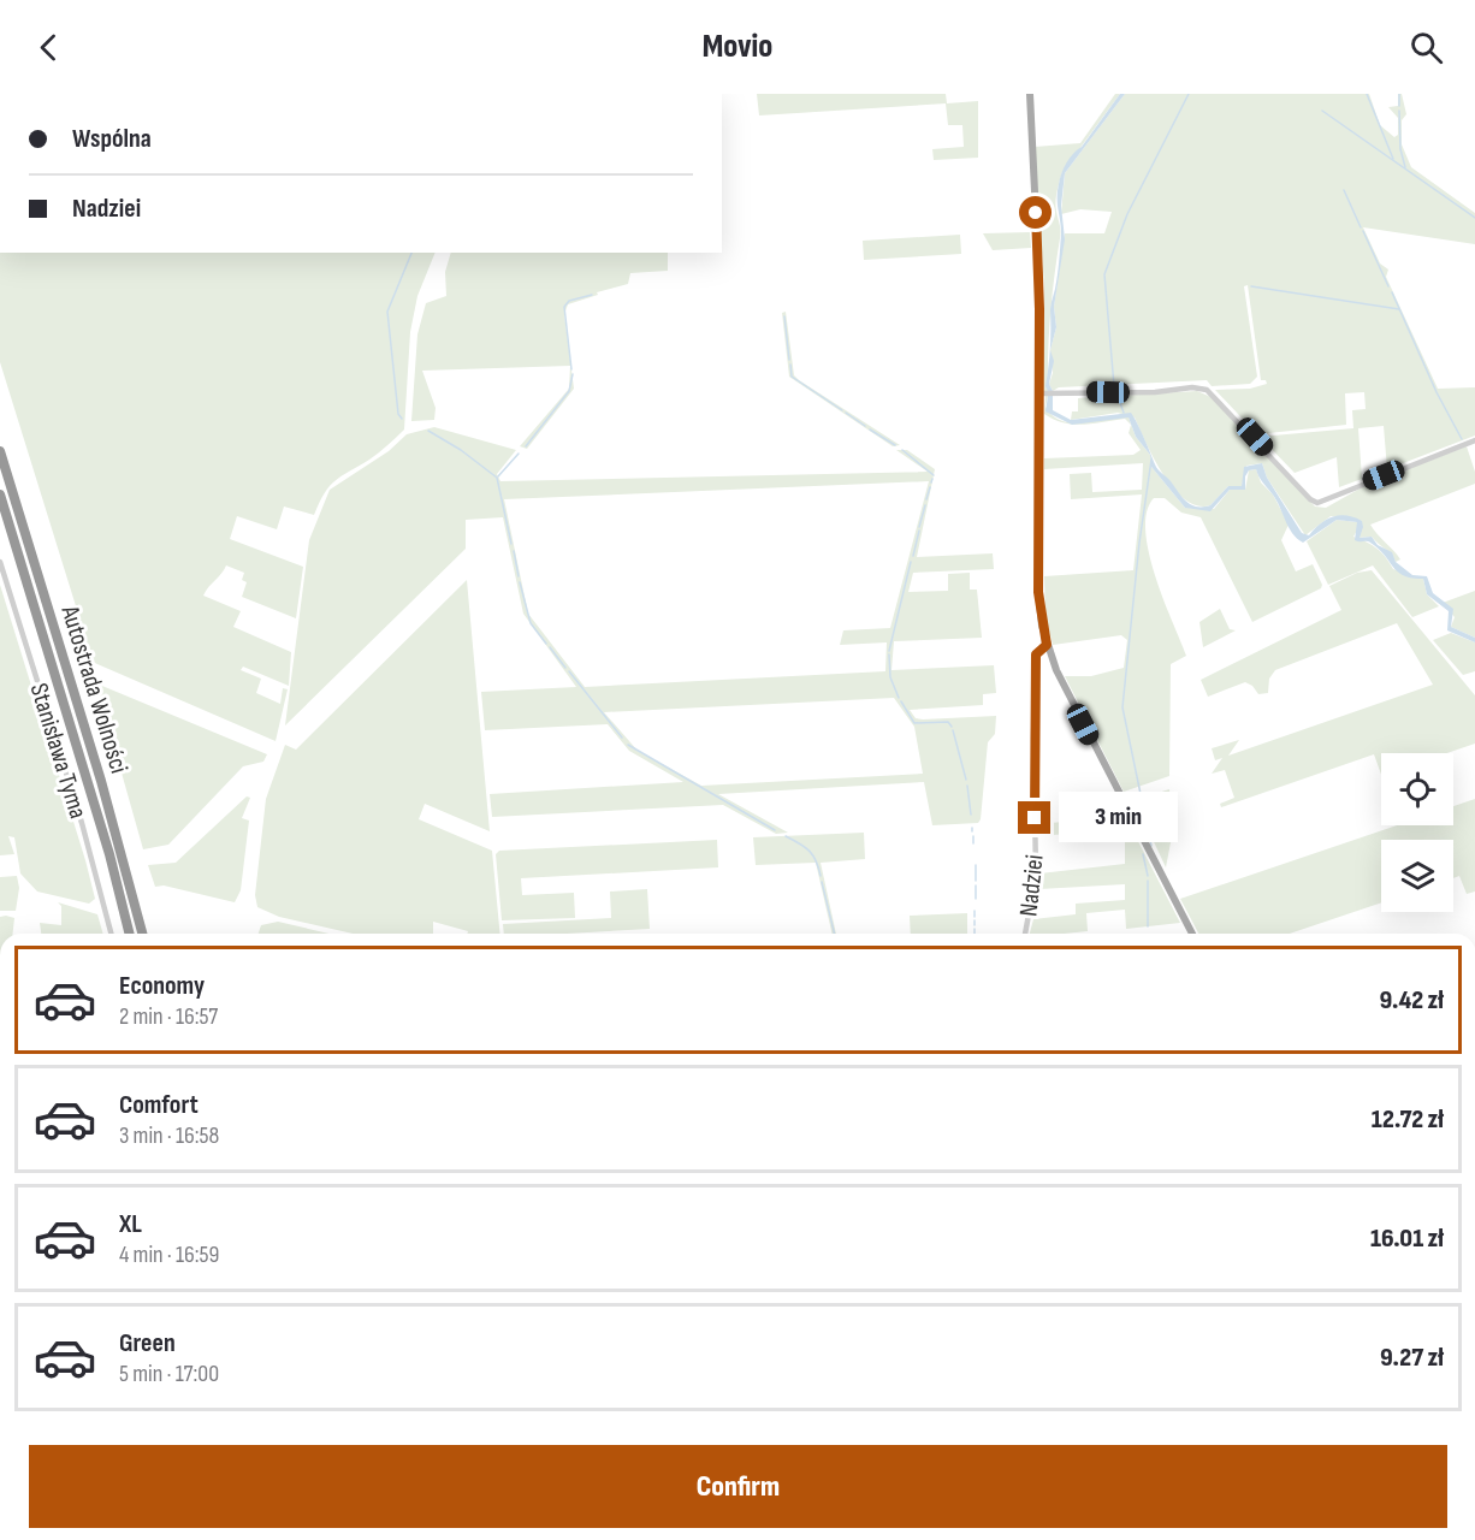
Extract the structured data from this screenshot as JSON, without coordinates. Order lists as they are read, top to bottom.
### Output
{
  "streets": {
    "highway": ["Autostrada Wolności"],
    "street": ["Stanisława Tyma", "Nadziei"]
  },
  "page": {
    "header": "Movio",
    "banner": ["Wspólna", "Nadziei"],
    "bubble": "3 min",
    "list": [
      {
        "name": "Economy",
        "note": "2 min · 16:57",
        "value": "9.42 zł"
      },
      {
        "name": "Comfort",
        "note": "3 min · 16:58",
        "value": "12.72 zł"
      },
      {
        "name": "XL",
        "note": "4 min · 16:59",
        "value": "16.01 zł"
      },
      {
        "name": "Green",
        "note": "5 min · 17:00",
        "value": "9.27 zł"
      }
    ],
    "buttons": "Confirm"
  }
}
